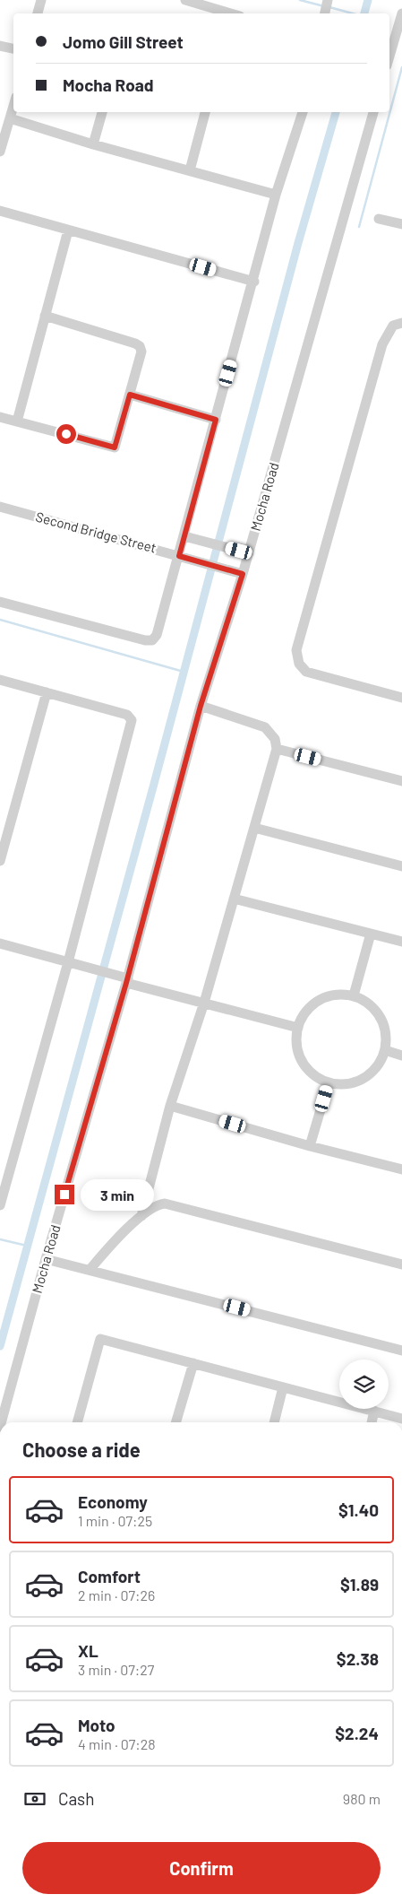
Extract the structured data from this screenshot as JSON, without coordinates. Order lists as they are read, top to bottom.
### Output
{
  "streets": {
    "street": ["Mocha Road", "Second Bridge Street"]
  },
  "crossings": [
    ["Mocha Road", "Second Bridge Street"]
  ],
  "page": {
    "banner": ["Jomo Gill Street", "Mocha Road"],
    "bubble": "3 min",
    "heading": "Choose a ride",
    "list": [
      {
        "name": "Economy",
        "note": "1 min · 07:25",
        "value": "$1.40"
      },
      {
        "name": "Comfort",
        "note": "2 min · 07:26",
        "value": "$1.89"
      },
      {
        "name": "XL",
        "note": "3 min · 07:27",
        "value": "$2.38"
      },
      {
        "name": "Moto",
        "note": "4 min · 07:28",
        "value": "$2.24"
      }
    ],
    "pay": ["Cash", "980 m"],
    "buttons": "Confirm"
  }
}
